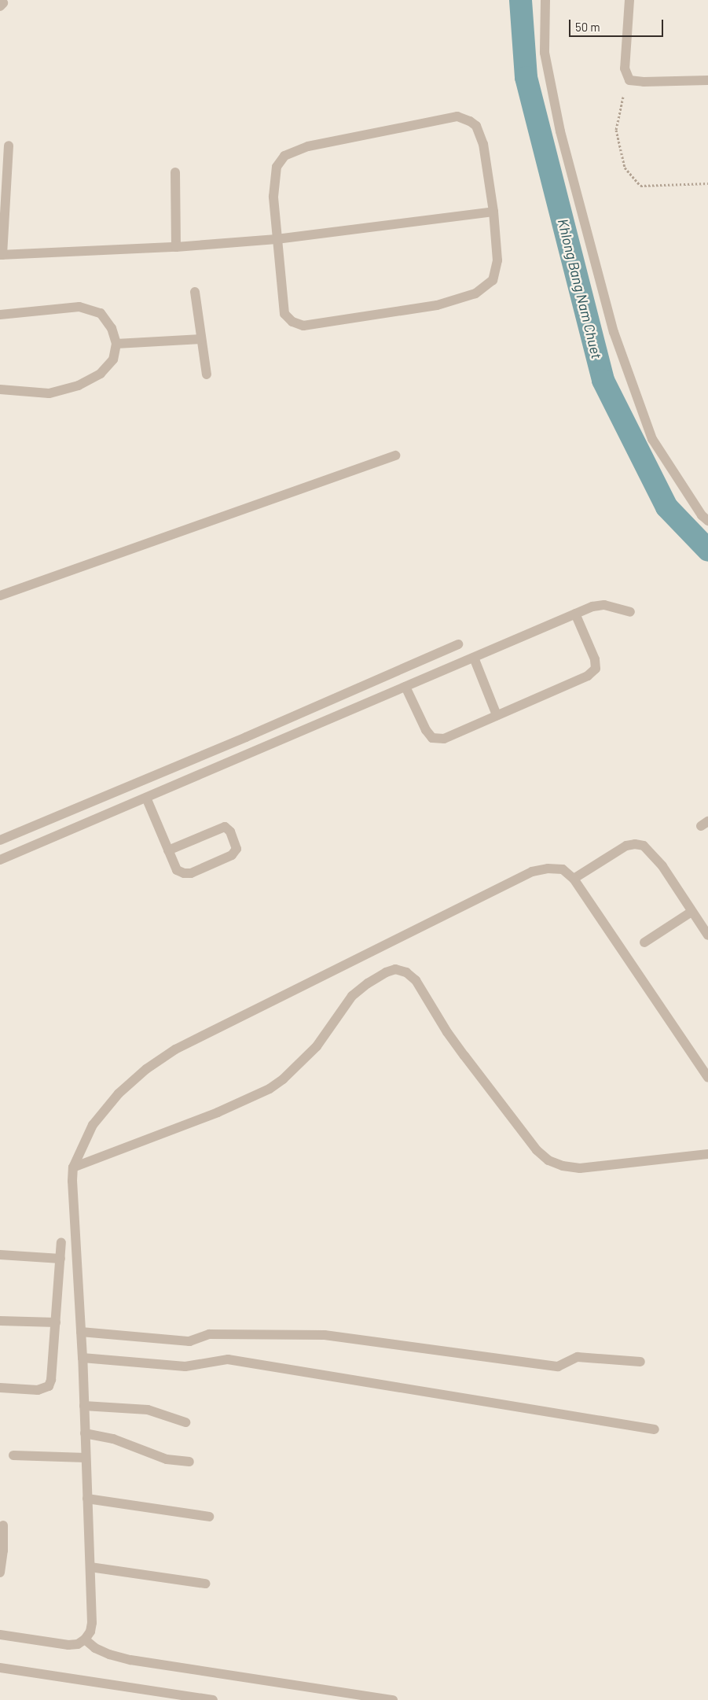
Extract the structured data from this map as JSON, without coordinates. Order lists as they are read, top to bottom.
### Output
{
  "water": ["Khlong Bang Nam Chuet"],
  "scale_bar": "50 m"
}
